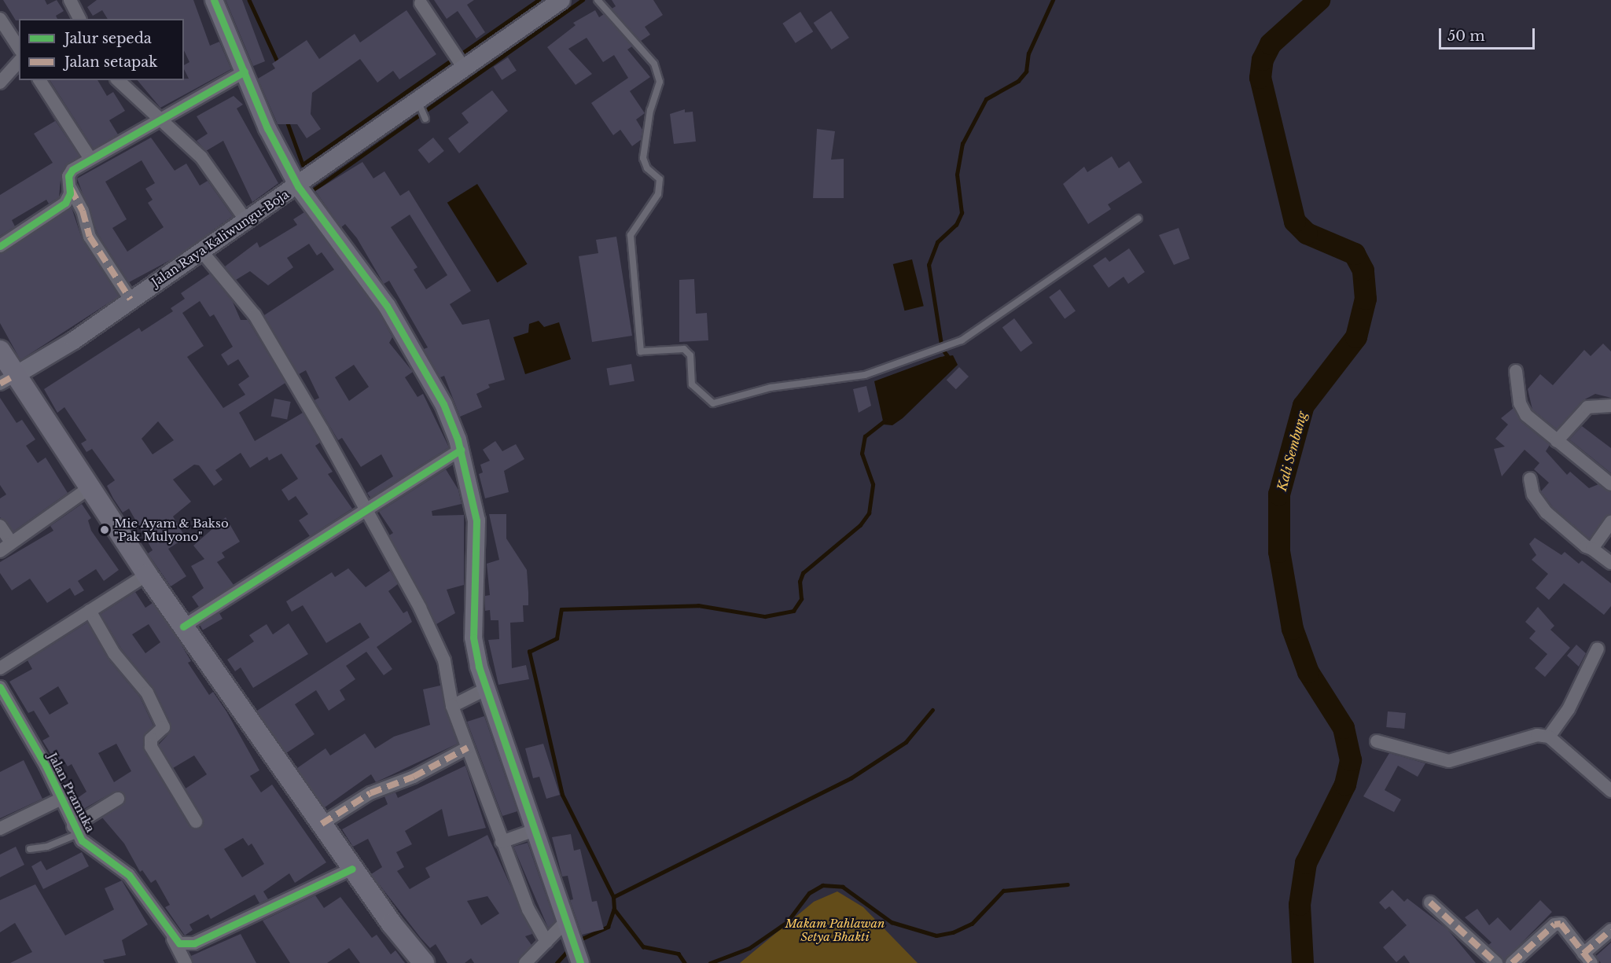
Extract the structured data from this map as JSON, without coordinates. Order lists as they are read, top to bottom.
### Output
{
  "streets": {
    "street": ["Jalan Raya Kaliwungu-Boja", "Jalan Pramuka"]
  },
  "water": ["Kali Sembung"],
  "parks": ["Makam Pahlawan Setya Bhakti"],
  "places": ["Mie Ayam & Bakso \"Pak Mulyono\""],
  "legend": ["Jalur sepeda", "Jalan setapak"],
  "scale_bar": "50 m"
}
